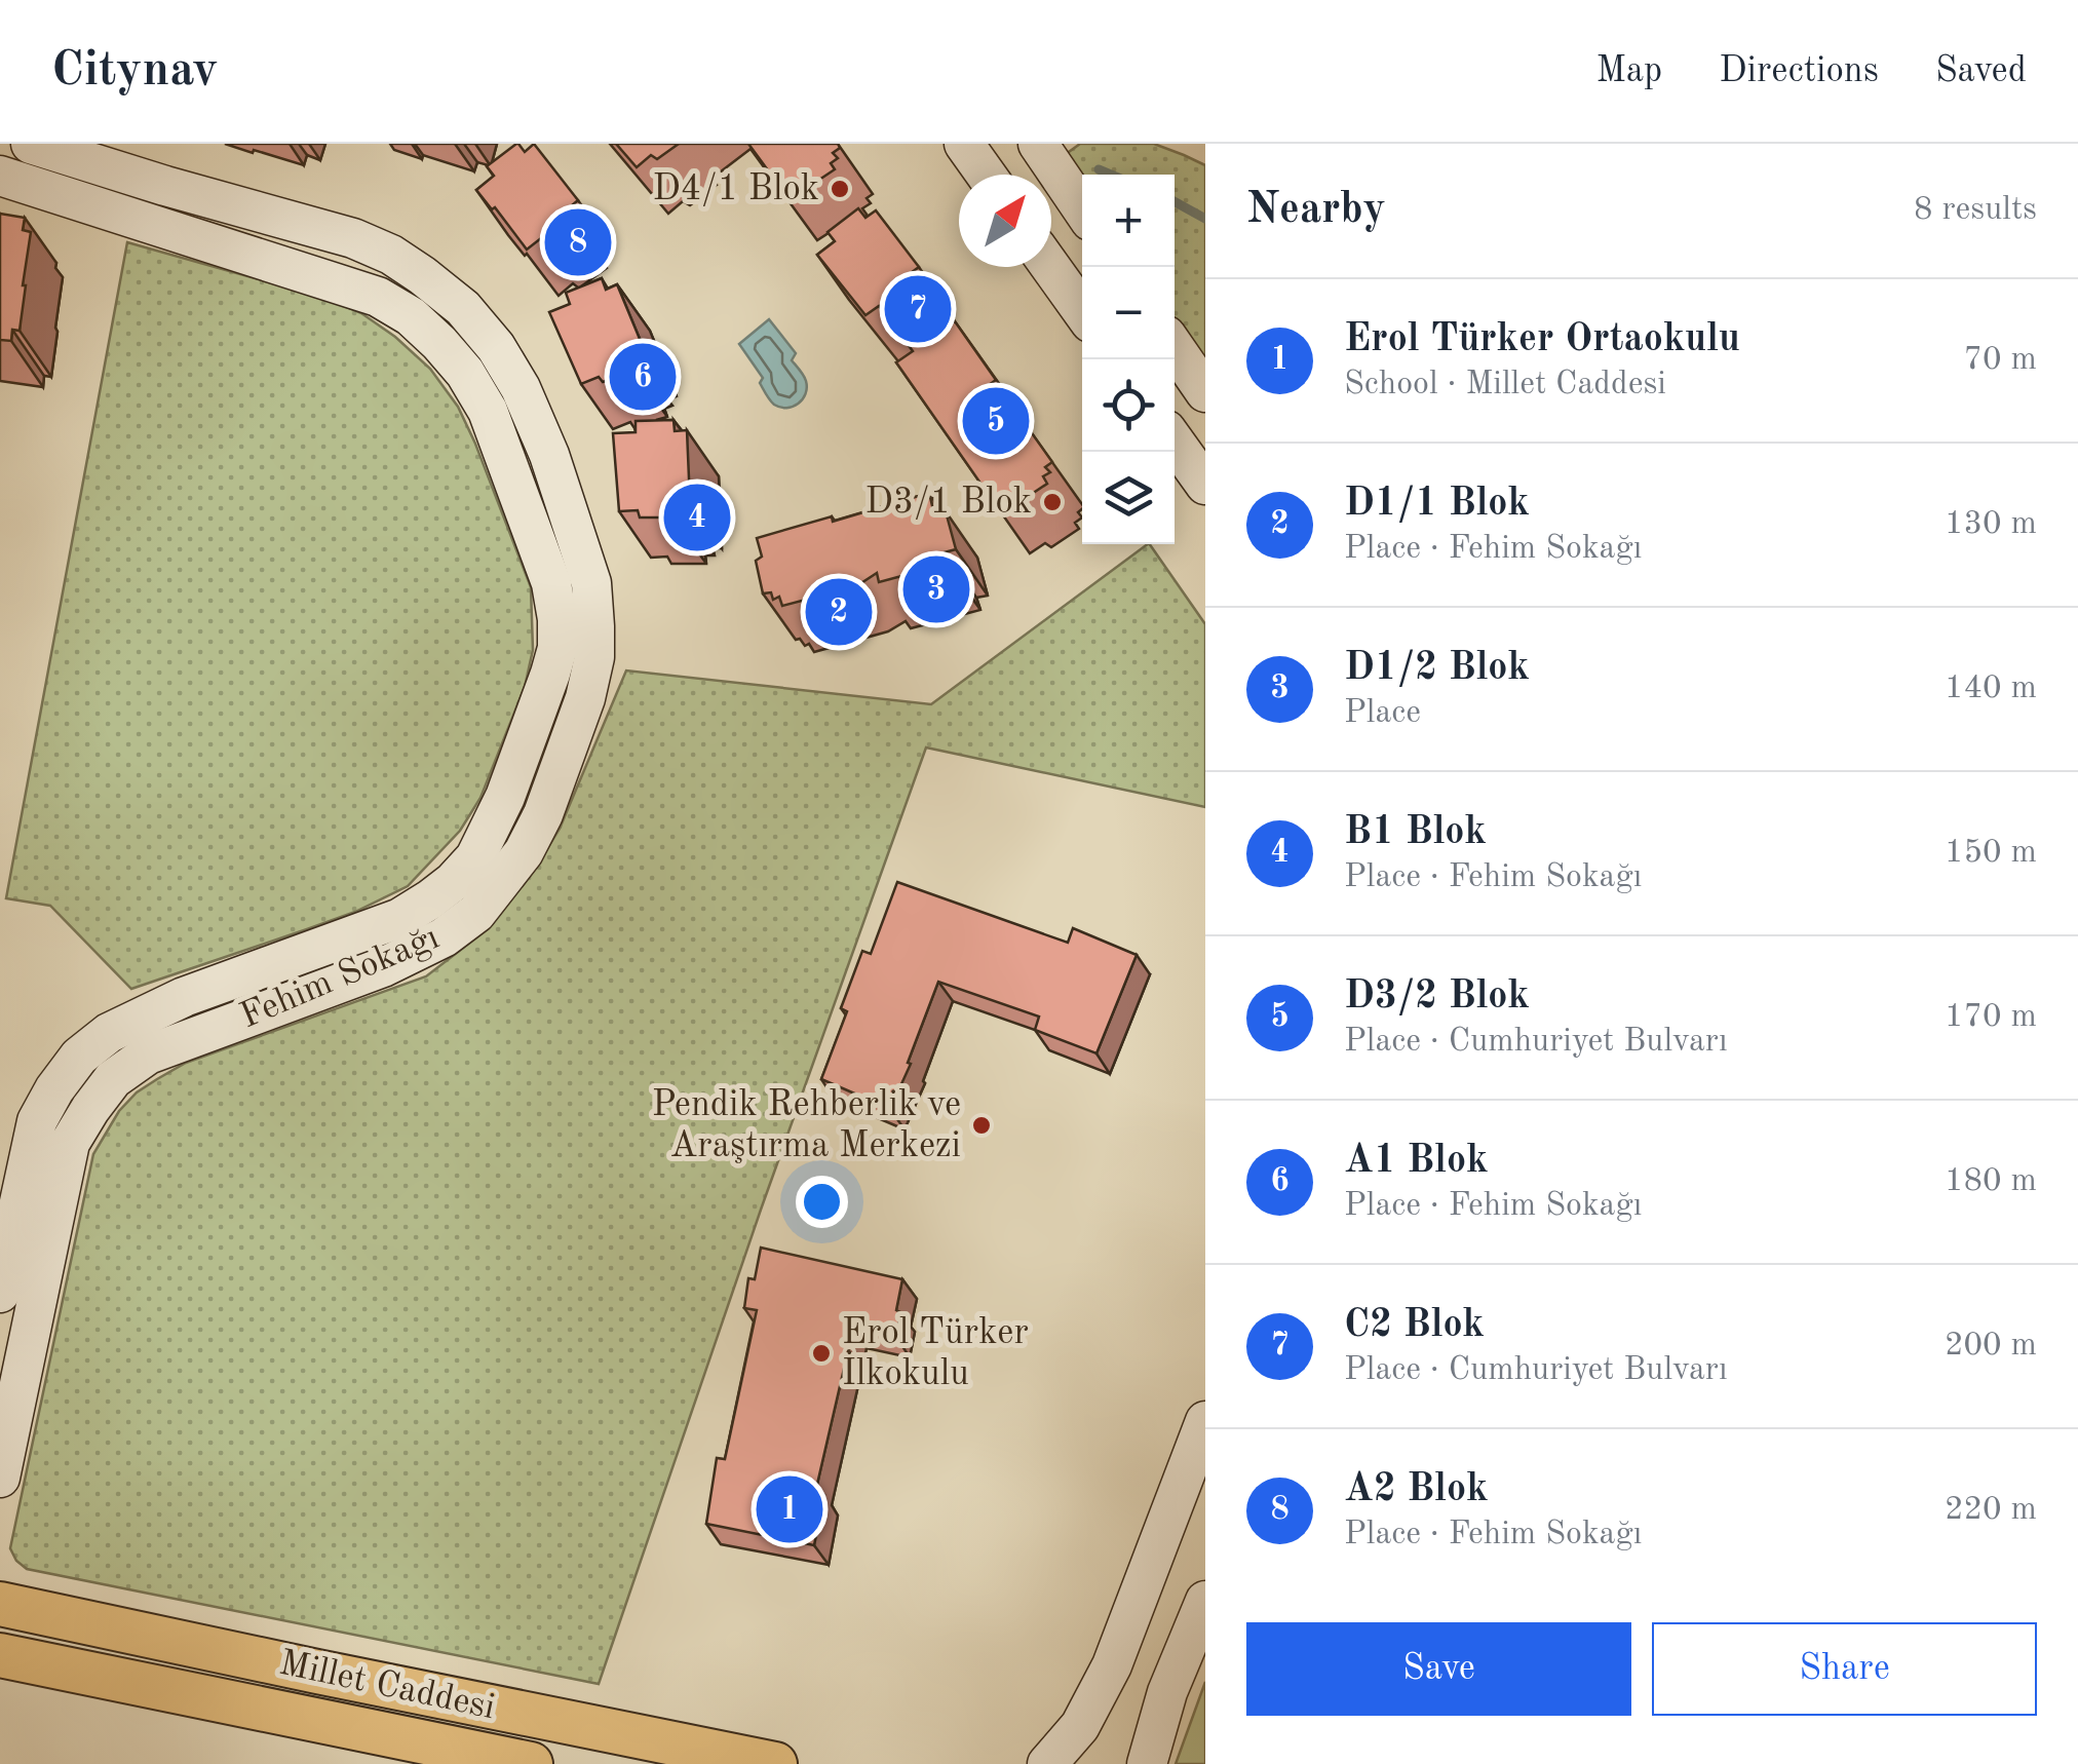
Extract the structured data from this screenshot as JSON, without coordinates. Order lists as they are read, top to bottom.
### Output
{
  "streets": {
    "main road": ["Millet Caddesi"],
    "street": ["Fehim Sokağı"]
  },
  "places": [
    "D4/1 Blok",
    "D3/1 Blok",
    "Pendik Rehberlik ve Araştırma Merkezi",
    "Erol Türker İlkokulu"
  ],
  "north": "top right",
  "page": {
    "header": "Citynav",
    "nav": ["Map", "Directions", "Saved"],
    "heading": ["Nearby", "8 results"],
    "map_buttons": ["+", "−"],
    "pins": [
      "8",
      "7",
      "6",
      "5",
      "4",
      "3",
      "2",
      "1"
    ],
    "list": [
      {
        "mark": "1",
        "name": "Erol Türker Ortaokulu",
        "note": "School · Millet Caddesi",
        "value": "70 m"
      },
      {
        "mark": "2",
        "name": "D1/1 Blok",
        "note": "Place · Fehim Sokağı",
        "value": "130 m"
      },
      {
        "mark": "3",
        "name": "D1/2 Blok",
        "note": "Place",
        "value": "140 m"
      },
      {
        "mark": "4",
        "name": "B1 Blok",
        "note": "Place · Fehim Sokağı",
        "value": "150 m"
      },
      {
        "mark": "5",
        "name": "D3/2 Blok",
        "note": "Place · Cumhuriyet Bulvarı",
        "value": "170 m"
      },
      {
        "mark": "6",
        "name": "A1 Blok",
        "note": "Place · Fehim Sokağı",
        "value": "180 m"
      },
      {
        "mark": "7",
        "name": "C2 Blok",
        "note": "Place · Cumhuriyet Bulvarı",
        "value": "200 m"
      },
      {
        "mark": "8",
        "name": "A2 Blok",
        "note": "Place · Fehim Sokağı",
        "value": "220 m"
      }
    ],
    "buttons": ["Save", "Share"]
  }
}
